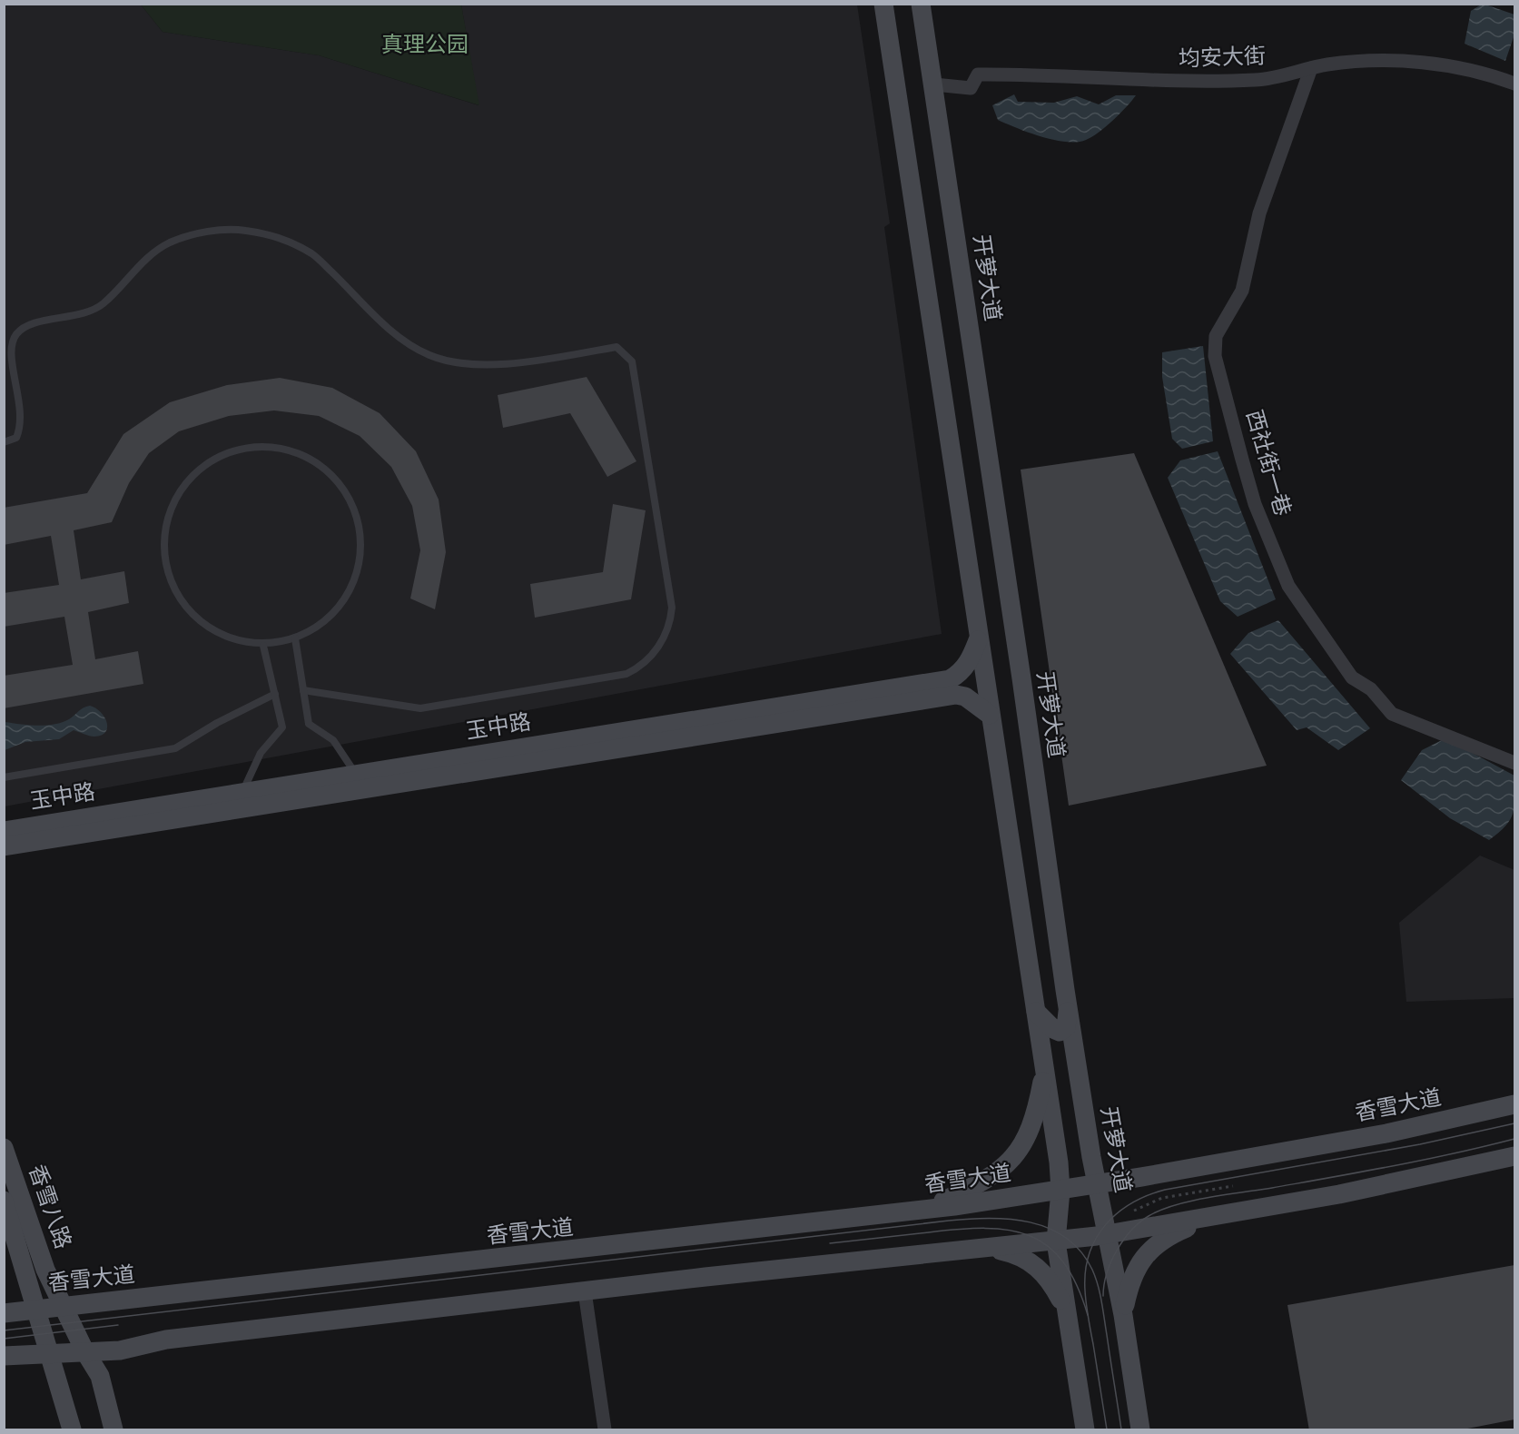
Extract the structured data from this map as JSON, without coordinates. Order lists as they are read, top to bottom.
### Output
{
  "streets": {
    "main road": [
      "开萝大道",
      "玉中路",
      "香雪大道",
      "香雪八路"
    ],
    "street": ["均安大街", "西社街一巷"]
  },
  "crossings": [
    ["均安大街", "开萝大道"],
    ["均安大街", "西社街一巷"],
    ["开萝大道", "香雪大道"],
    ["香雪大道", "香雪八路"]
  ],
  "parks": ["真理公园"]
}
